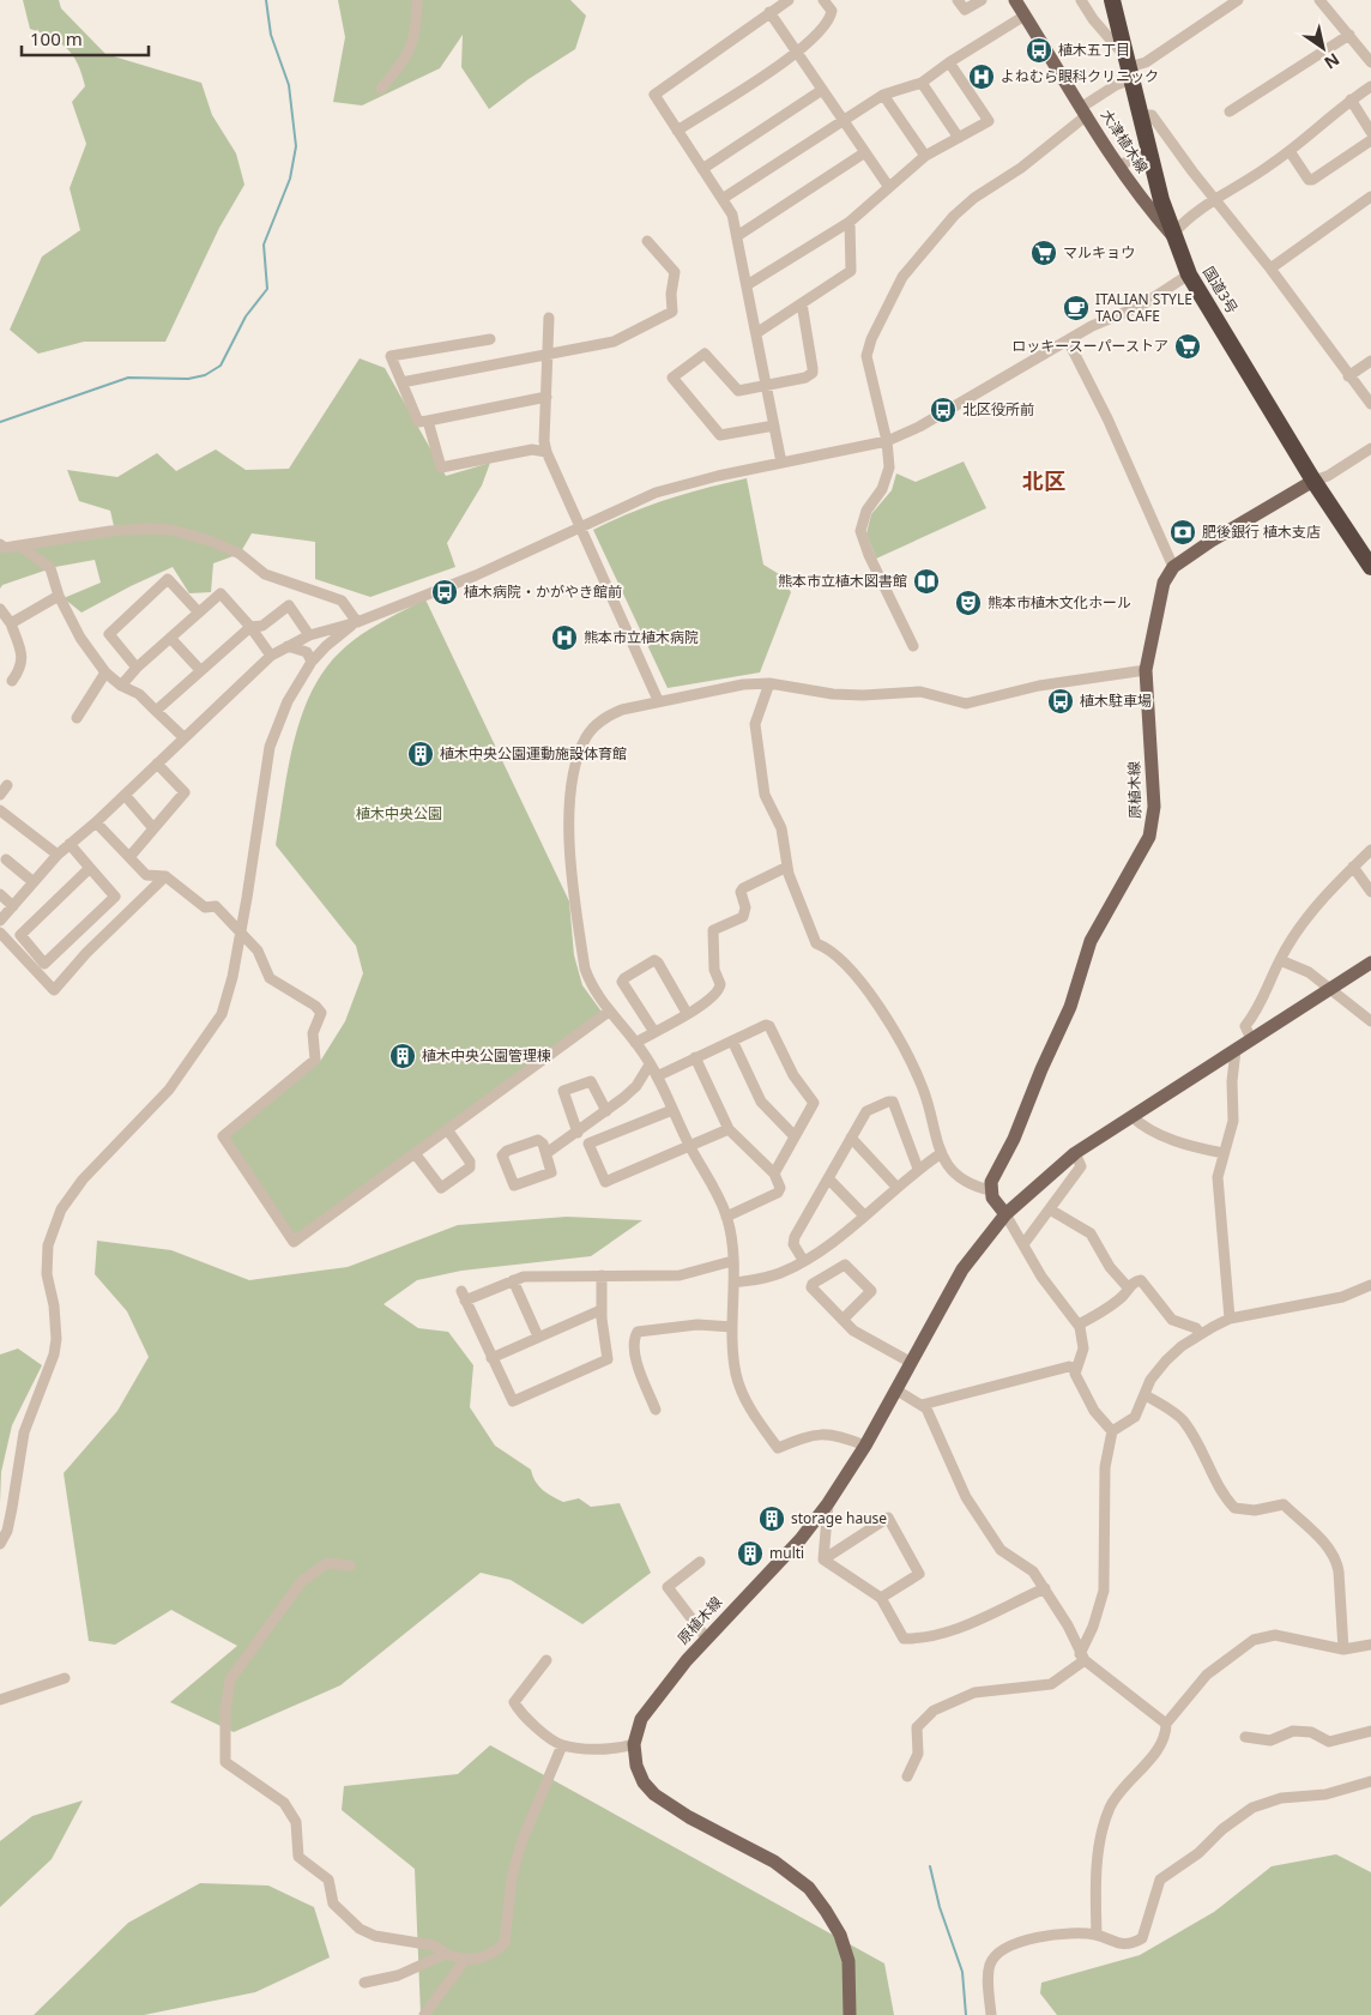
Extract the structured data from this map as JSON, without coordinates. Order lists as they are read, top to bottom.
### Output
{
  "streets": {
    "highway": ["国道3号"],
    "main road": ["大津植木線", "原植木線"]
  },
  "crossings": [
    ["大津植木線", "国道3号"]
  ],
  "districts": ["北区"],
  "parks": ["植木中央公園"],
  "places": {
    "bus stop": [
      "植木五丁目",
      "北区役所前",
      "植木病院・かがやき館前",
      "植木駐車場"
    ],
    "hospital": ["よねむら眼科クリニック", "熊本市立植木病院"],
    "supermarket": ["マルキョウ", "ロッキースーパーストア"],
    "cafe": ["ITALIAN STYLE TAO CAFE"],
    "bank": ["肥後銀行 植木支店"],
    "library": ["熊本市立植木図書館"],
    "theatre": ["熊本市植木文化ホール"],
    "building": [
      "植木中央公園運動施設体育館",
      "植木中央公園管理棟",
      "storage hause",
      "multi"
    ]
  },
  "scale_bar": "100 m",
  "north": "bottom right"
}
